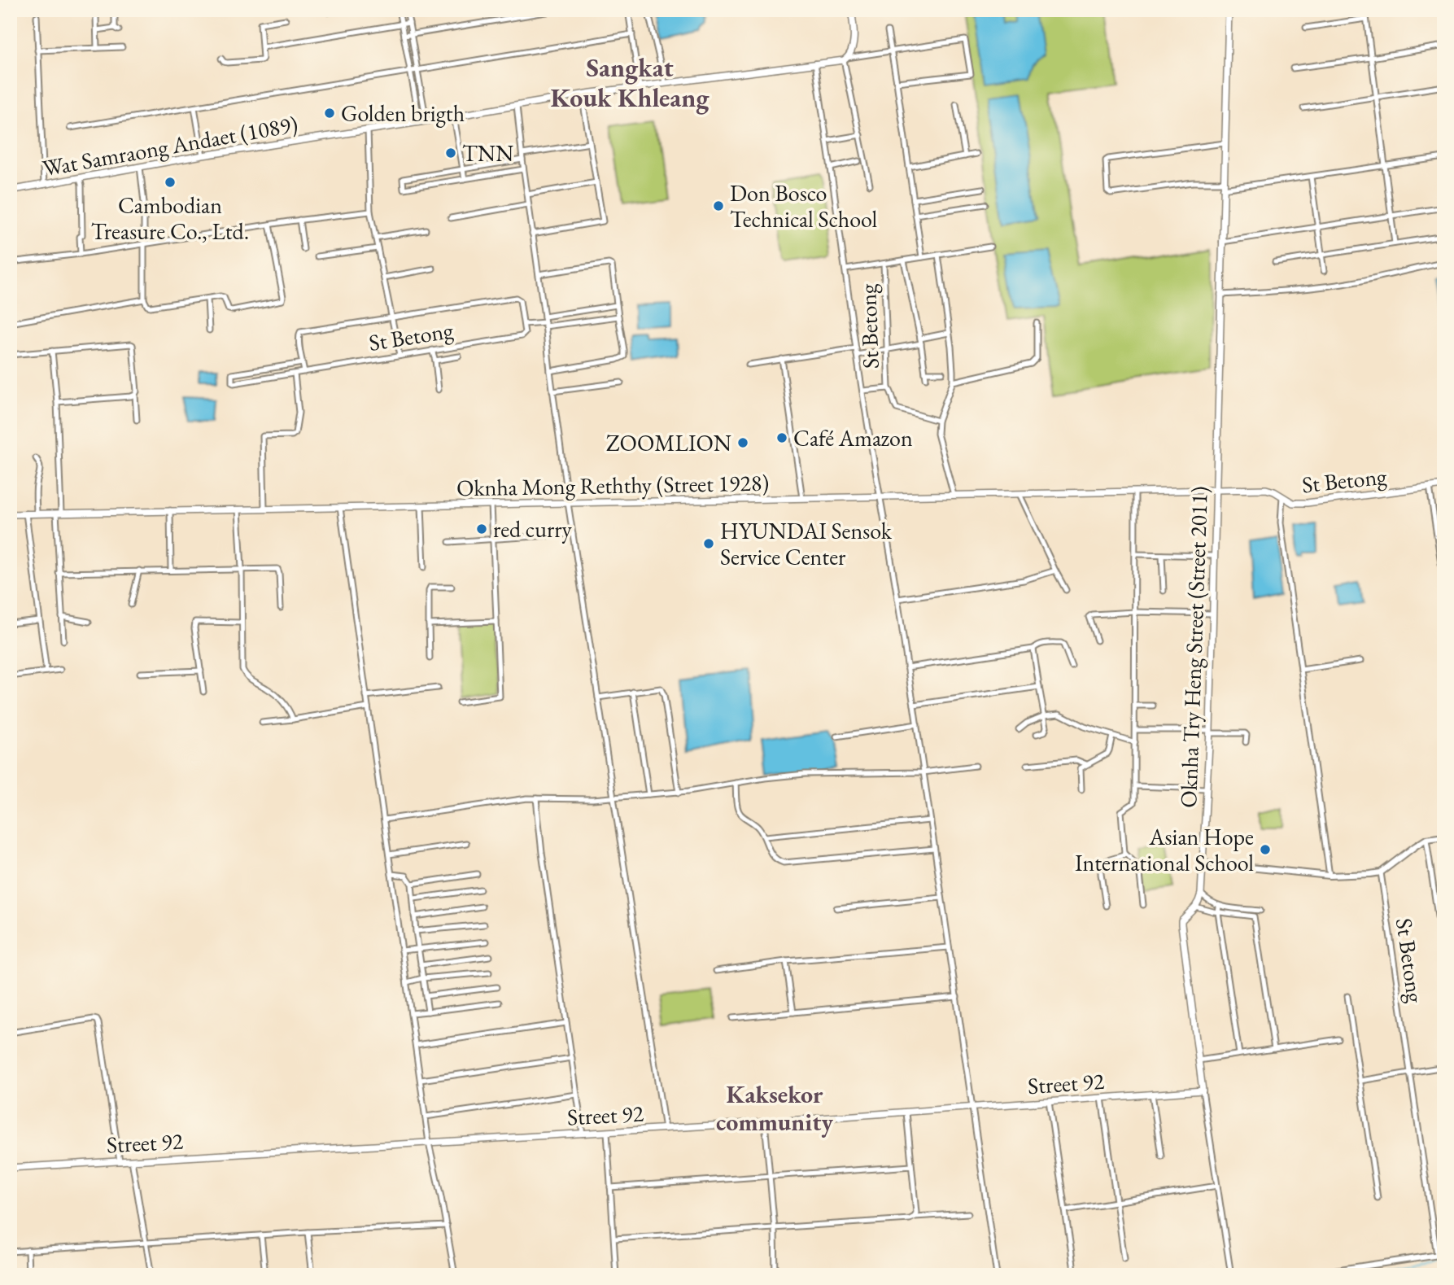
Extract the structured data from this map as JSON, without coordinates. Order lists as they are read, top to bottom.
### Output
{
  "streets": {
    "main road": [
      "Wat Samraong Andaet (1089)",
      "St Betong",
      "Oknha Mong Reththy (Street 1928)",
      "Oknha Try Heng Street (Street 2011)",
      "Street 92"
    ]
  },
  "crossings": [
    ["St Betong", "Oknha Mong Reththy (Street 1928)"],
    ["St Betong", "Oknha Try Heng Street (Street 2011)"],
    ["Oknha Mong Reththy (Street 1928)", "Oknha Try Heng Street (Street 2011)"],
    ["Oknha Try Heng Street (Street 2011)", "Street 92"]
  ],
  "districts": ["Sangkat Kouk Khleang", "Kaksekor community"],
  "places": [
    "Golden brigth",
    "TNN",
    "Cambodian Treasure Co., Ltd.",
    "Don Bosco Technical School",
    "Café Amazon",
    "ZOOMLION",
    "red curry",
    "HYUNDAI Sensok Service Center",
    "Asian Hope International School"
  ]
}
